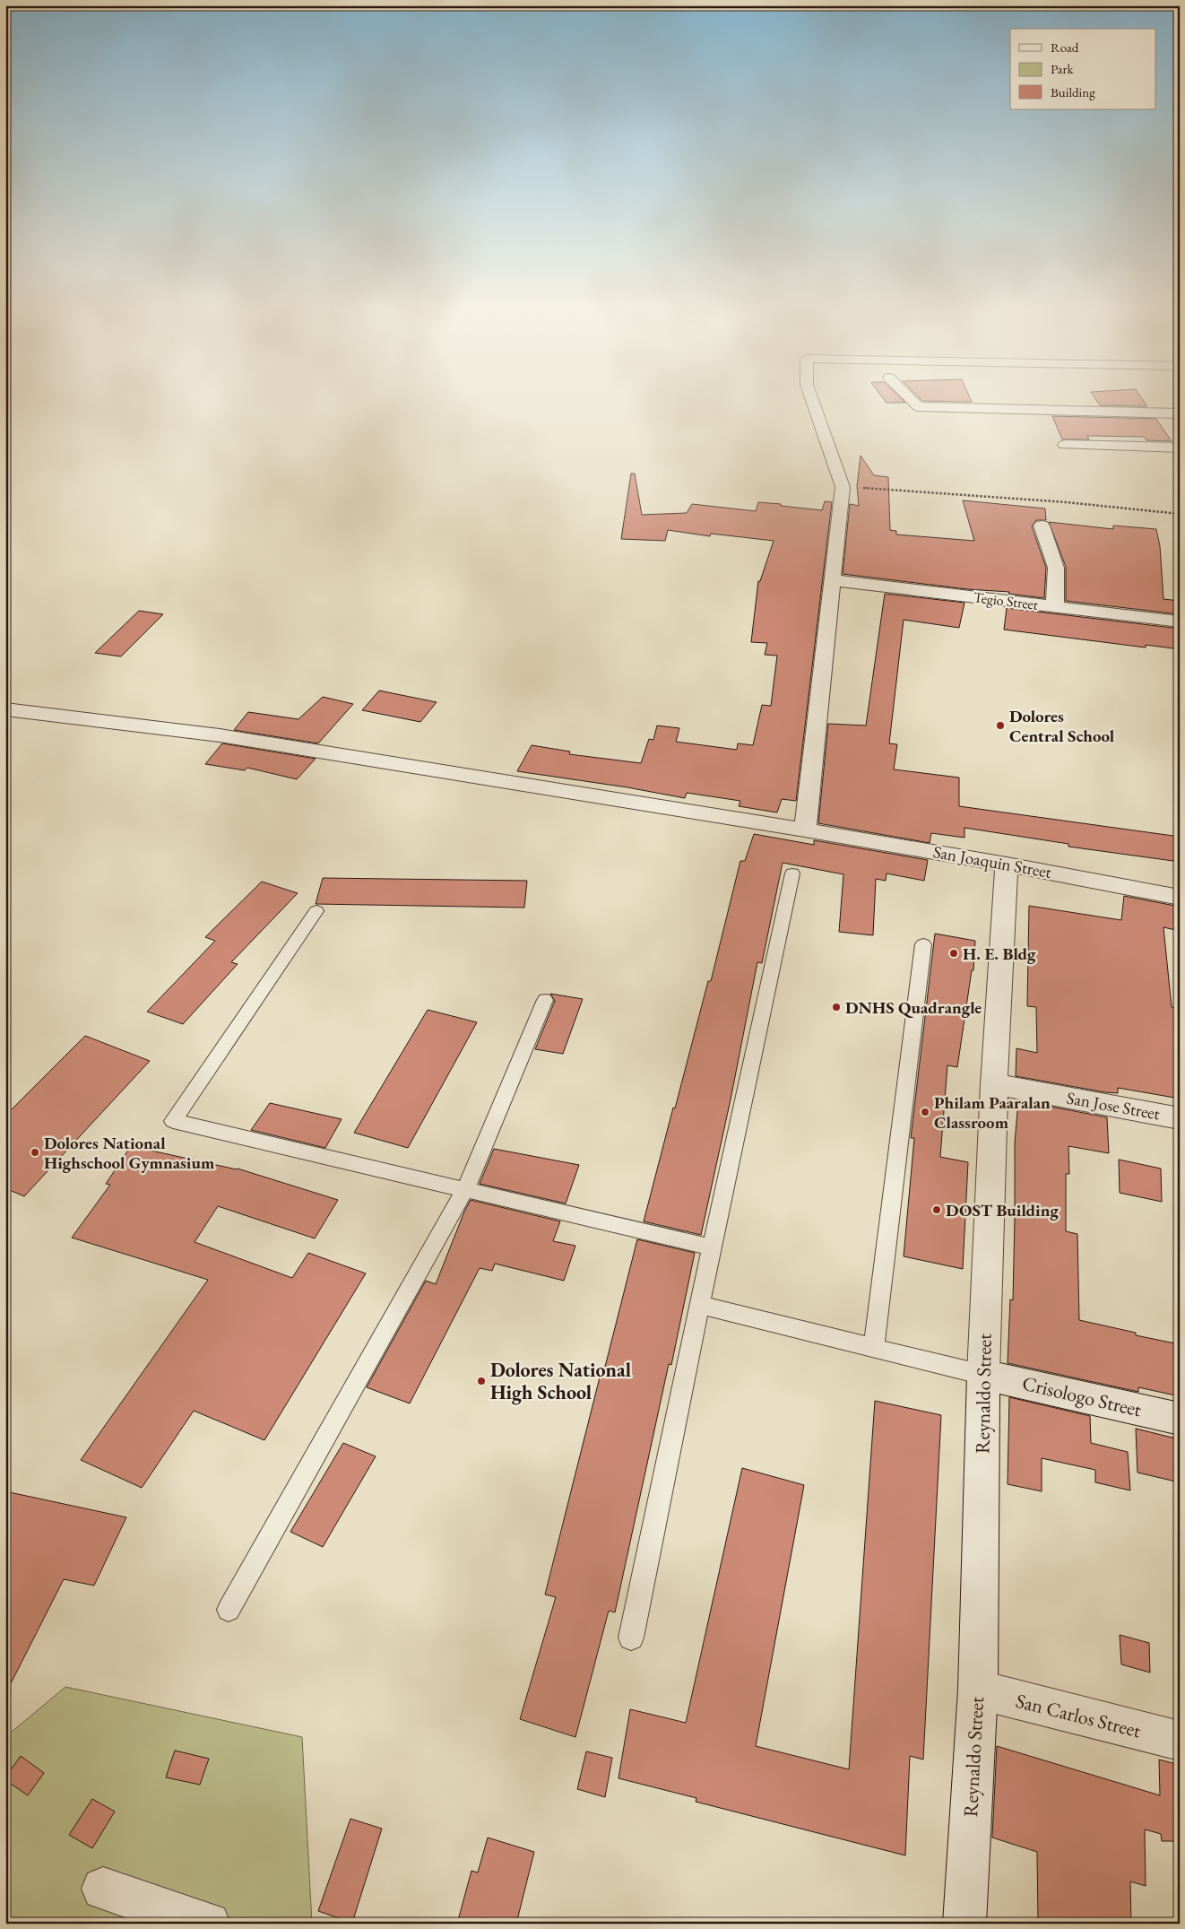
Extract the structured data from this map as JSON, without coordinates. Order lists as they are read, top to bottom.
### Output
{
  "streets": {
    "street": [
      "Tegio Street",
      "San Joaquin Street",
      "San Jose Street",
      "Reynaldo Street",
      "Crisologo Street",
      "San Carlos Street"
    ]
  },
  "crossings": [
    ["San Joaquin Street", "Reynaldo Street"],
    ["San Jose Street", "Reynaldo Street"],
    ["Reynaldo Street", "Crisologo Street"],
    ["Reynaldo Street", "San Carlos Street"]
  ],
  "places": [
    "Dolores Central School",
    "H. E. Bldg",
    "DNHS Quadrangle",
    "Philam Paaralan Classroom",
    "Dolores National Highschool Gymnasium",
    "DOST Building",
    "Dolores National High School"
  ],
  "legend": ["Road", "Park", "Building"]
}
